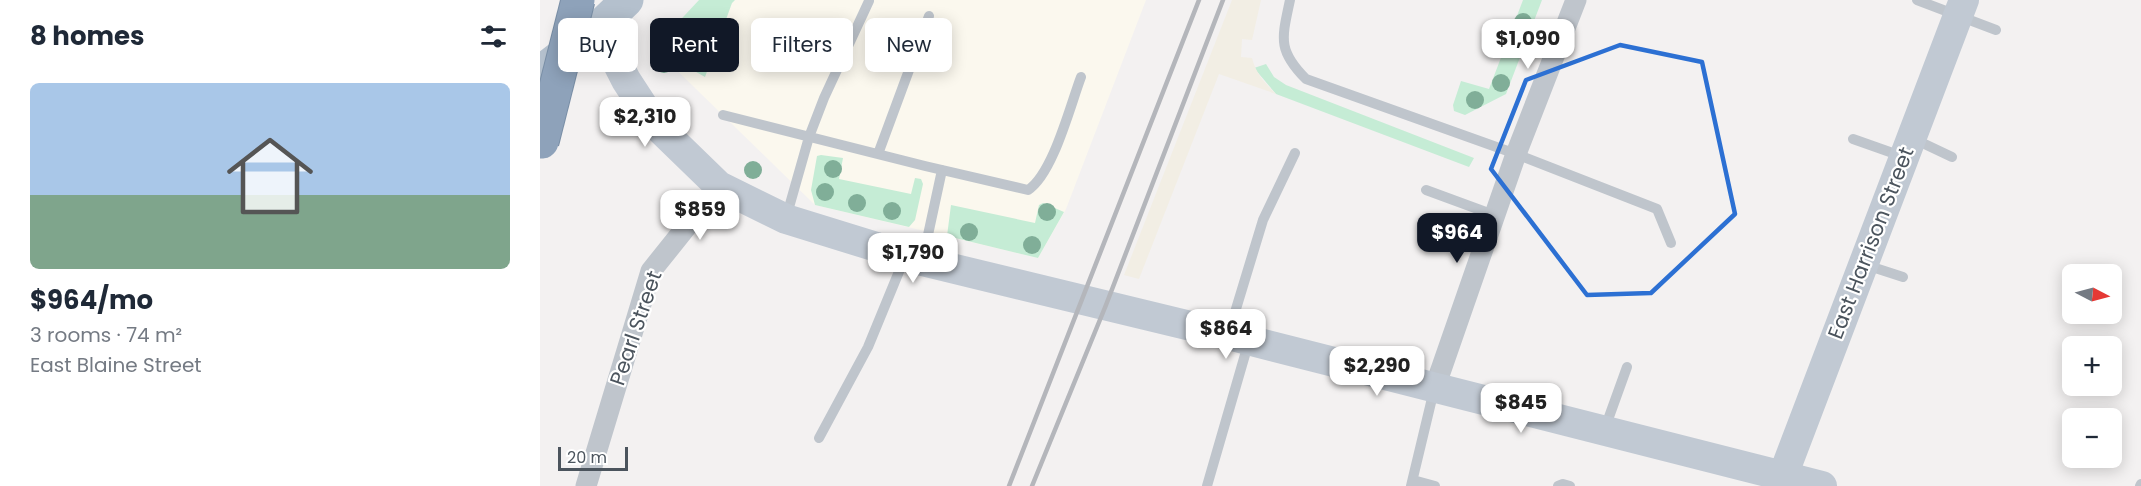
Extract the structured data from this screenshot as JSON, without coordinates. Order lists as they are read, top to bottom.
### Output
{
  "streets": {
    "street": ["East Harrison Street", "Pearl Street"]
  },
  "scale_bar": "20 m",
  "north": "right",
  "page": {
    "heading": "8 homes",
    "chip": [
      "Buy",
      "Rent",
      "Filters",
      "New"
    ],
    "price": [
      "$1,090",
      "$2,310",
      "$859",
      "$964",
      "$1,790",
      "$864",
      "$2,290",
      "$845"
    ],
    "list": [
      {
        "name": "$964/mo",
        "note": "3 rooms · 74 m² · East Blaine Street"
      }
    ],
    "map_buttons": ["+", "−"],
    "scale": "20 m"
  }
}
